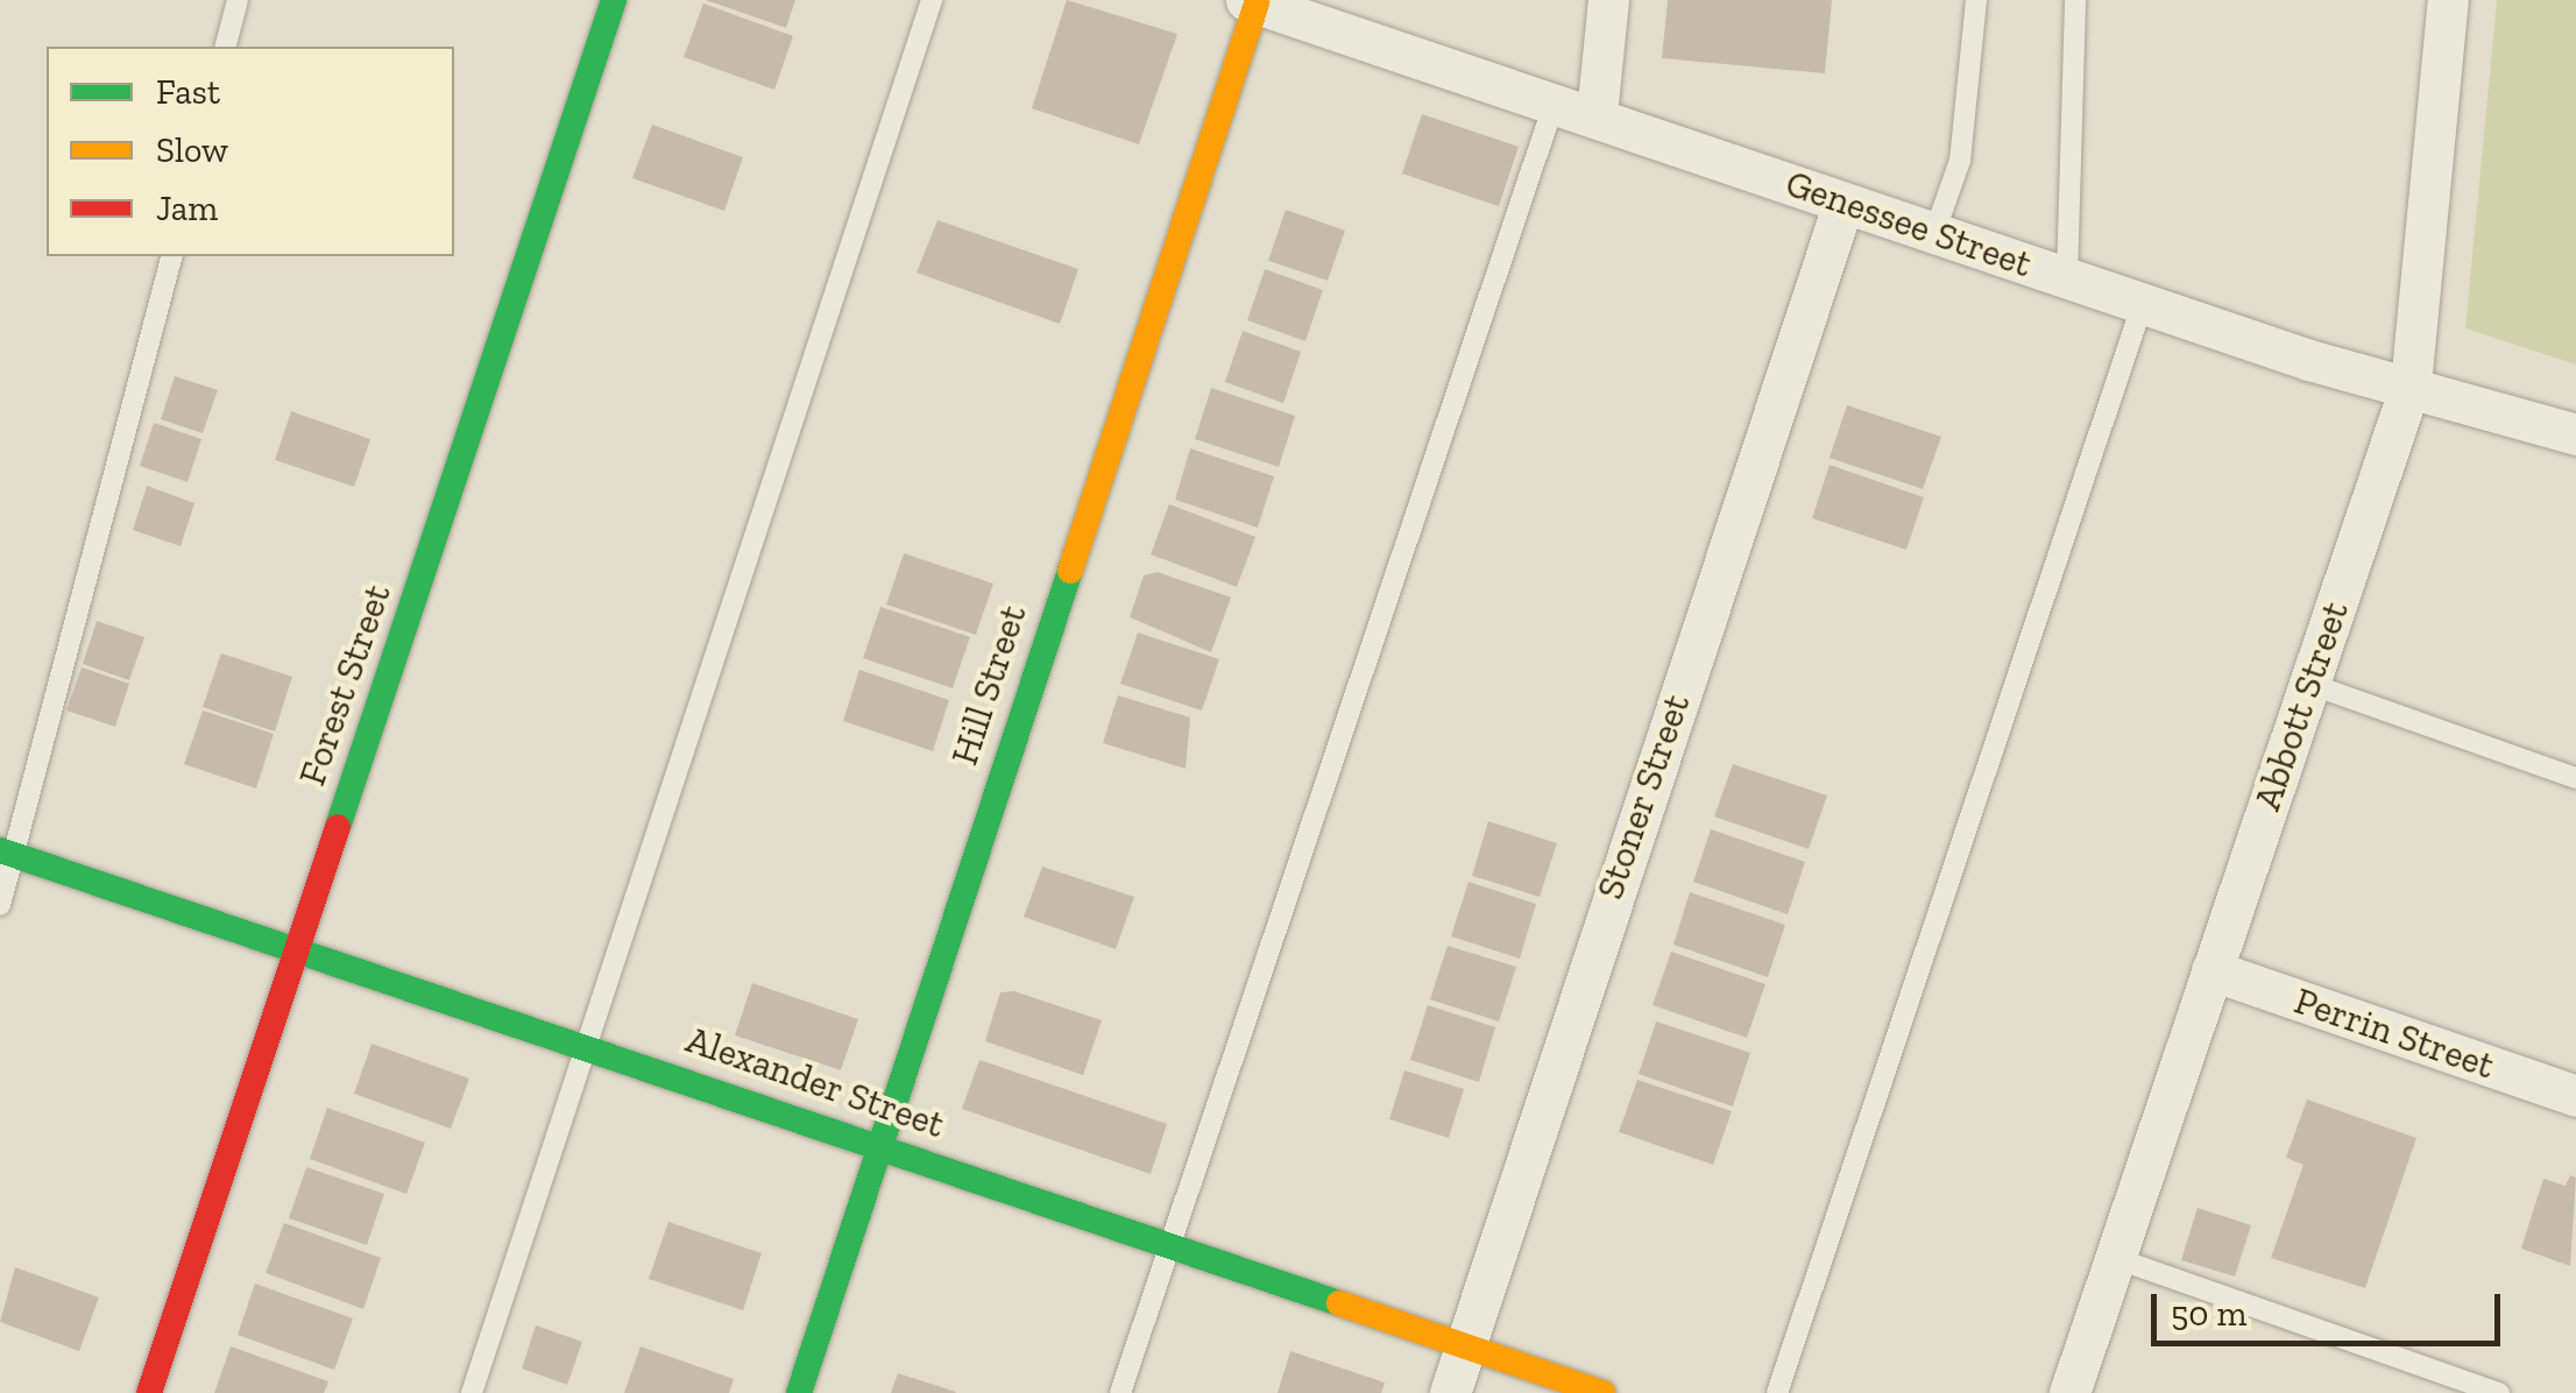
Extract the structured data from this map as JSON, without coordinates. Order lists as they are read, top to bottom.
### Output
{
  "streets": {
    "street": [
      "Genessee Street",
      "Forest Street",
      "Hill Street",
      "Abbott Street",
      "Stoner Street",
      "Perrin Street",
      "Alexander Street"
    ]
  },
  "crossings": [
    ["Genessee Street", "Hill Street"],
    ["Genessee Street", "Abbott Street"],
    ["Genessee Street", "Stoner Street"],
    ["Forest Street", "Alexander Street"],
    ["Hill Street", "Alexander Street"],
    ["Abbott Street", "Perrin Street"],
    ["Stoner Street", "Alexander Street"]
  ],
  "legend": ["Fast", "Slow", "Jam"],
  "scale_bar": "50 m"
}
